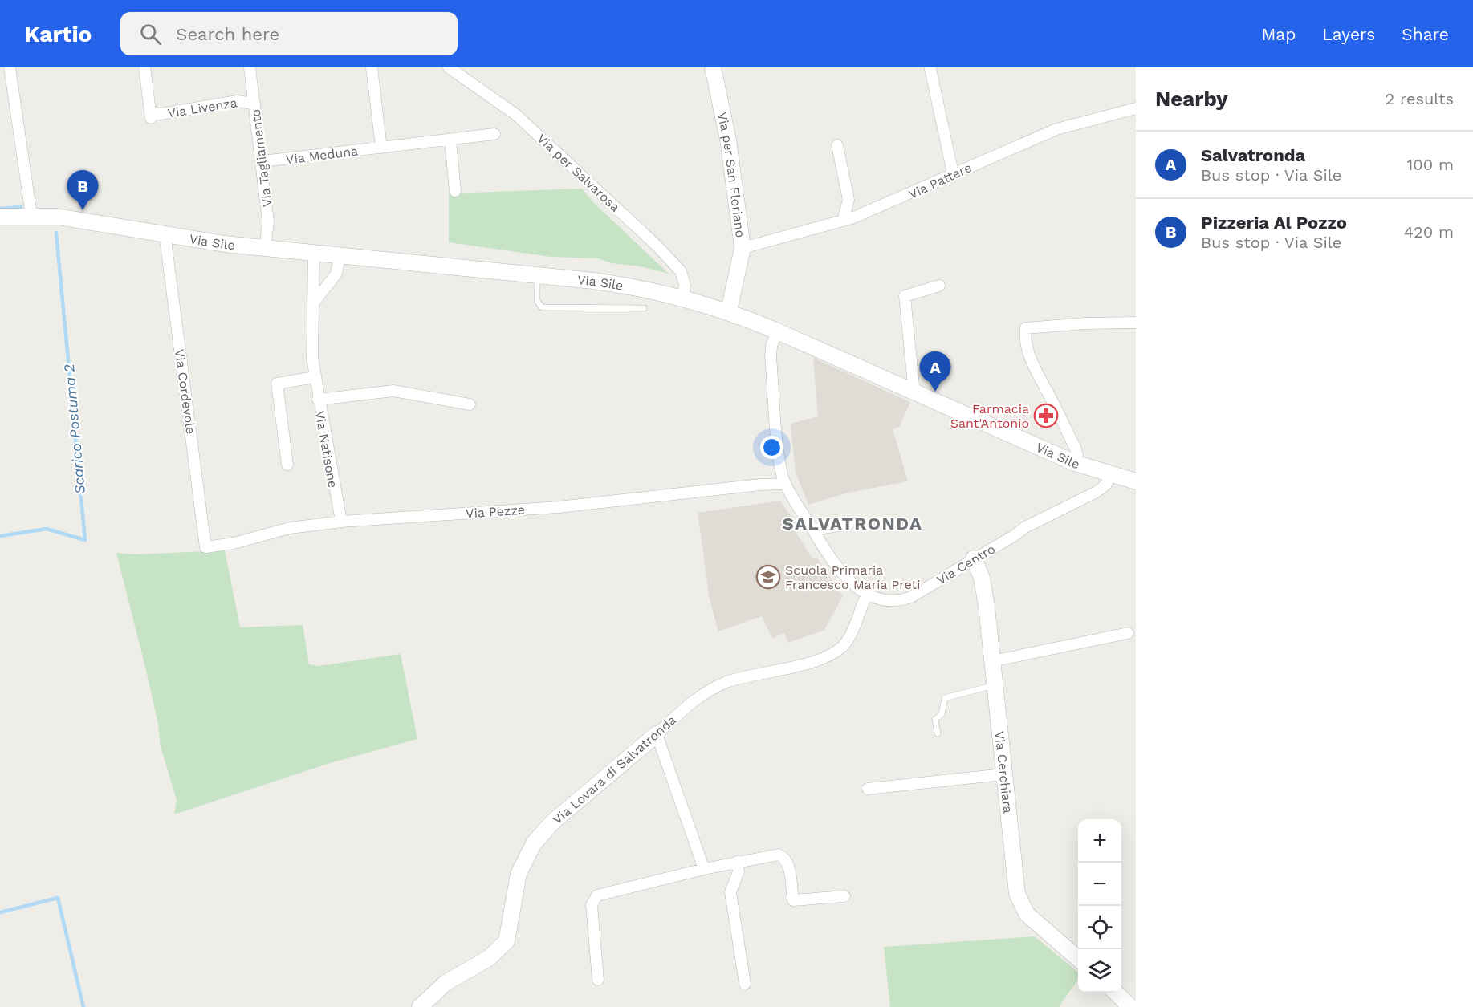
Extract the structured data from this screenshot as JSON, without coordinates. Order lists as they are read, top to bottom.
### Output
{
  "streets": {
    "street": [
      "Via Livenza",
      "Via Meduna",
      "Via Tagliamento",
      "Via per Salvarosa",
      "Via per San Floriano",
      "Via Pattere",
      "Via Sile",
      "Via Cordevole",
      "Via Natisone",
      "Via Pezze",
      "Via Centro",
      "Via Lovara di Salvatronda",
      "Via Cerchiara"
    ]
  },
  "crossings": [
    ["Via Livenza", "Via Tagliamento"],
    ["Via Meduna", "Via Tagliamento"],
    ["Via Tagliamento", "Via Sile"],
    ["Via per Salvarosa", "Via Sile"],
    ["Via per San Floriano", "Via Pattere"],
    ["Via per San Floriano", "Via Sile"],
    ["Via Sile", "Via Cordevole"],
    ["Via Sile", "Via Natisone"],
    ["Via Sile", "Via Centro"],
    ["Via Cordevole", "Via Pezze"],
    ["Via Natisone", "Via Pezze"],
    ["Via Pezze", "Via Centro"],
    ["Via Centro", "Via Lovara di Salvatronda"],
    ["Via Centro", "Via Cerchiara"]
  ],
  "districts": ["SALVATRONDA"],
  "water": ["Scarico Postuma 2"],
  "places": {
    "pharmacy": ["Farmacia Sant'Antonio"],
    "school or university": ["Scuola Primaria Francesco Maria Preti"]
  },
  "page": {
    "header": "Kartio",
    "search": "Search here",
    "nav": ["Map", "Layers", "Share"],
    "heading": ["Nearby", "2 results"],
    "list": [
      {
        "mark": "A",
        "name": "Salvatronda",
        "note": "Bus stop · Via Sile",
        "value": "100 m"
      },
      {
        "mark": "B",
        "name": "Pizzeria Al Pozzo",
        "note": "Bus stop · Via Sile",
        "value": "420 m"
      }
    ],
    "pins": ["B", "A"],
    "map_buttons": ["+", "−"]
  }
}
